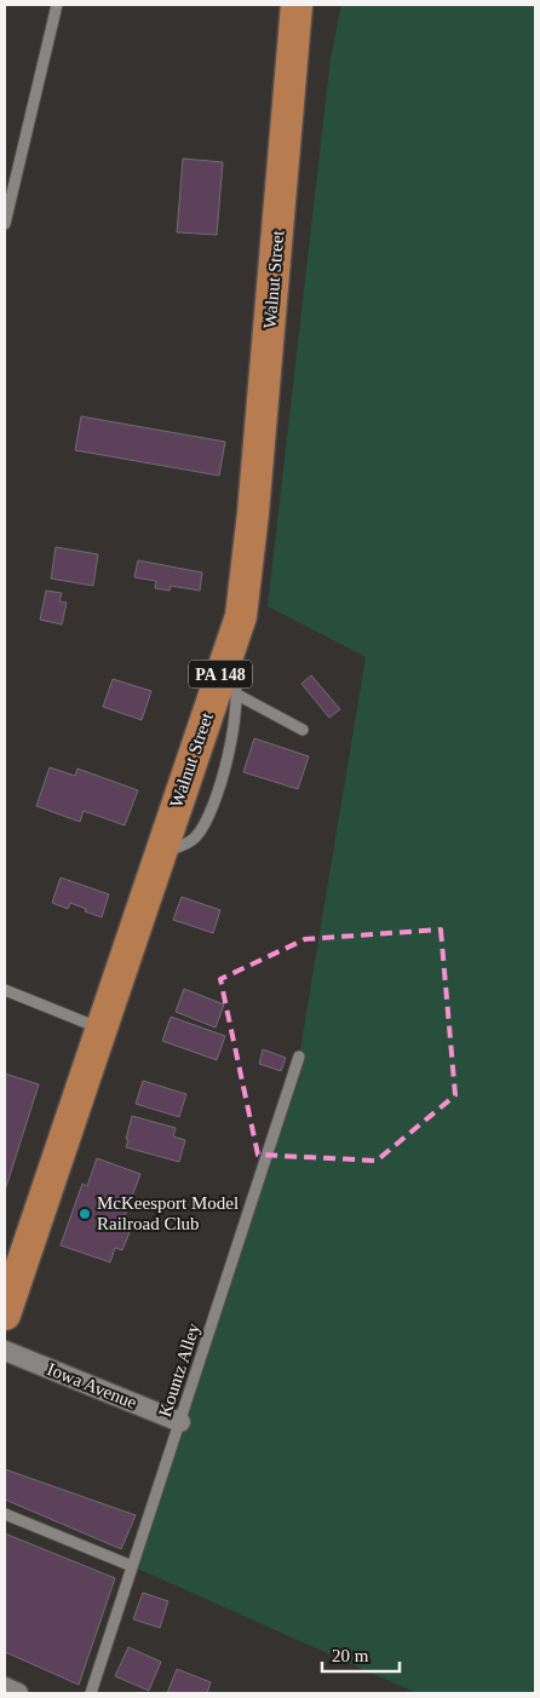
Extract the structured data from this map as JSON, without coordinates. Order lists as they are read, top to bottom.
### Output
{
  "streets": {
    "main road": ["Walnut Street", "PA 148"],
    "street": ["Iowa Avenue"],
    "lane": ["Kountz Alley"]
  },
  "crossings": [
    ["Kountz Alley", "Iowa Avenue"]
  ],
  "places": ["McKeesport Model Railroad Club"],
  "scale_bar": "20 m"
}
